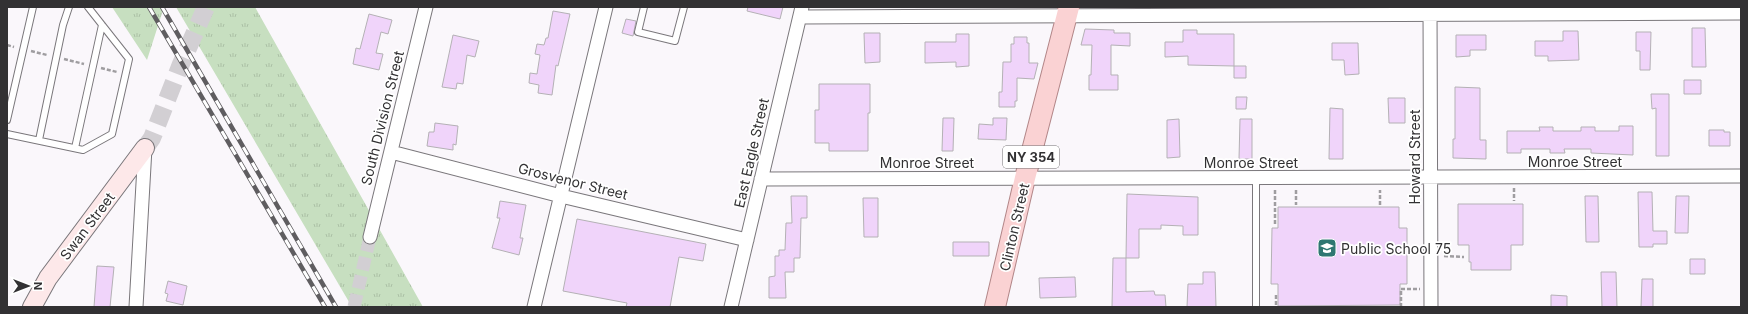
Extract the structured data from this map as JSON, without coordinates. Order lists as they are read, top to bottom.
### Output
{
  "streets": {
    "main road": ["NY 354", "Swan Street", "Clinton Street"],
    "street": [
      "South Division Street",
      "East Eagle Street",
      "Howard Street",
      "Monroe Street",
      "Grosvenor Street"
    ]
  },
  "crossings": [
    ["South Division Street", "Grosvenor Street"],
    ["East Eagle Street", "Monroe Street"],
    ["East Eagle Street", "Grosvenor Street"],
    ["Howard Street", "Monroe Street"],
    ["Monroe Street", "Clinton Street"]
  ],
  "places": {
    "school or university": ["Public School 75"]
  },
  "north": "right"
}
